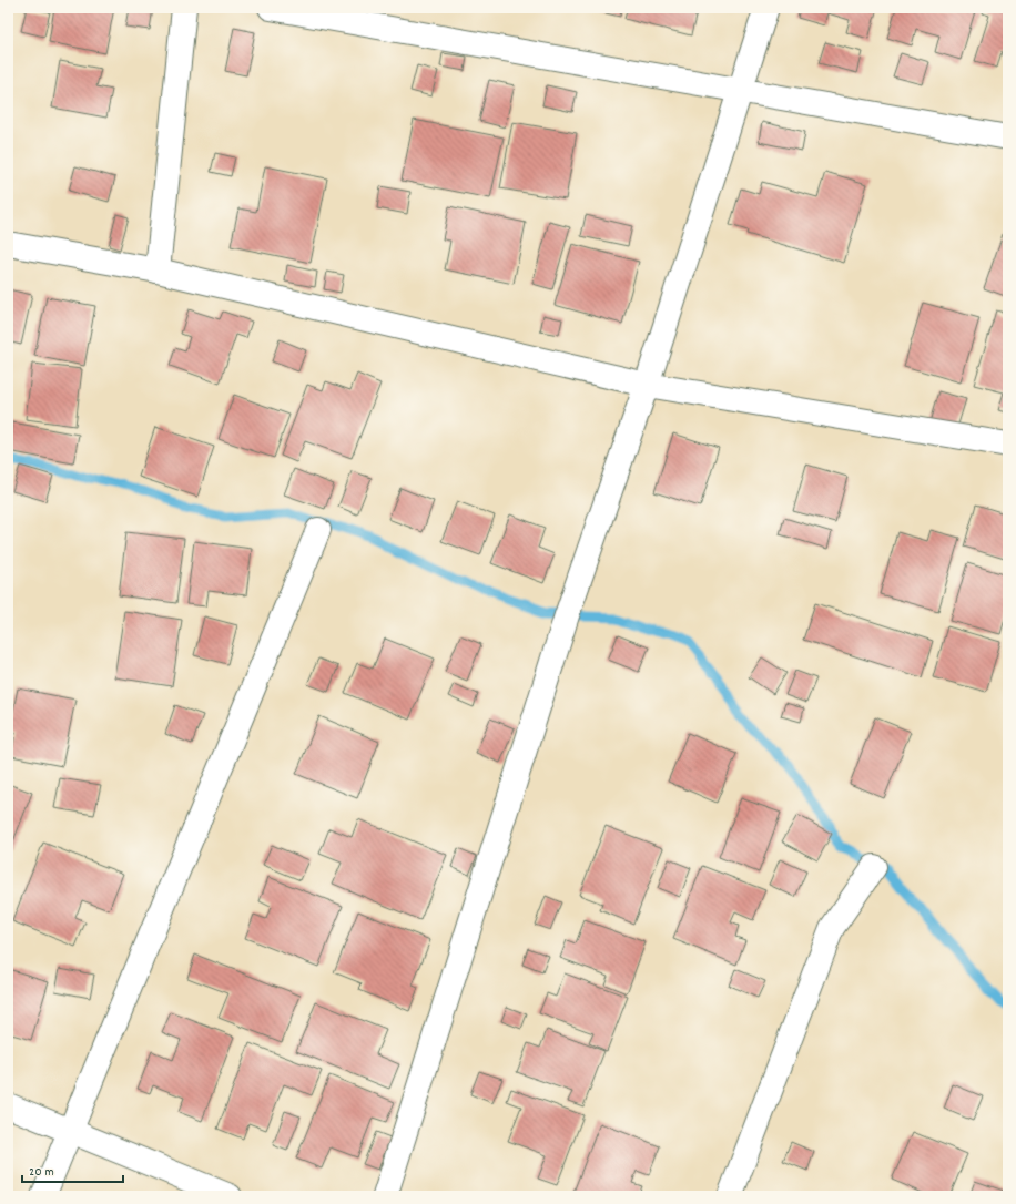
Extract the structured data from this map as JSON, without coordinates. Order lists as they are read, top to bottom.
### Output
{
  "scale_bar": "20 m"
}
